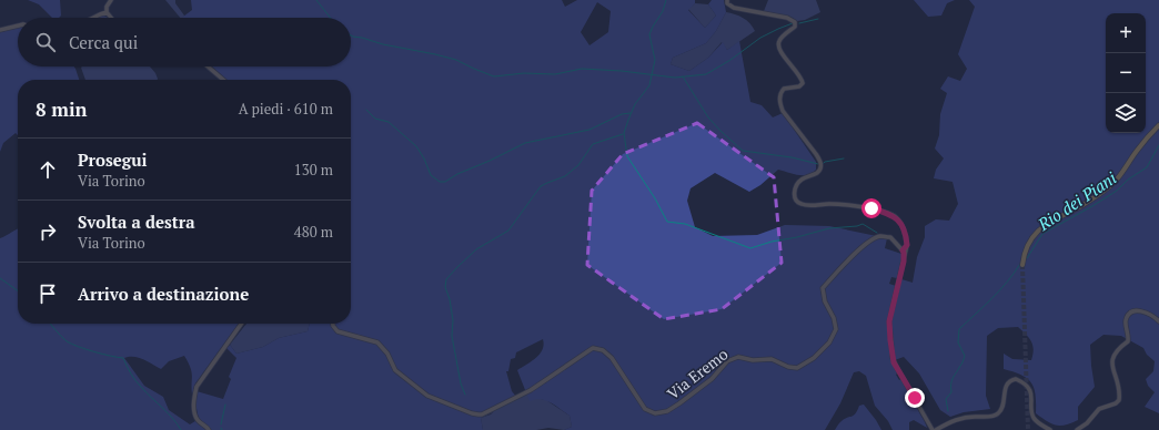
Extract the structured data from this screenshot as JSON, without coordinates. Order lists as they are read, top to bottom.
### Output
{
  "streets": {
    "street": ["Via Eremo"]
  },
  "water": ["Rio dei Piani"],
  "page": {
    "map_buttons": ["+", "−"],
    "search": "Cerca qui",
    "heading": ["8 min", "A piedi · 610 m"],
    "list": [
      ["Prosegui", "Via Torino", "130 m"],
      ["Svolta a destra", "Via Torino", "480 m"],
      "Arrivo a destinazione"
    ]
  }
}
